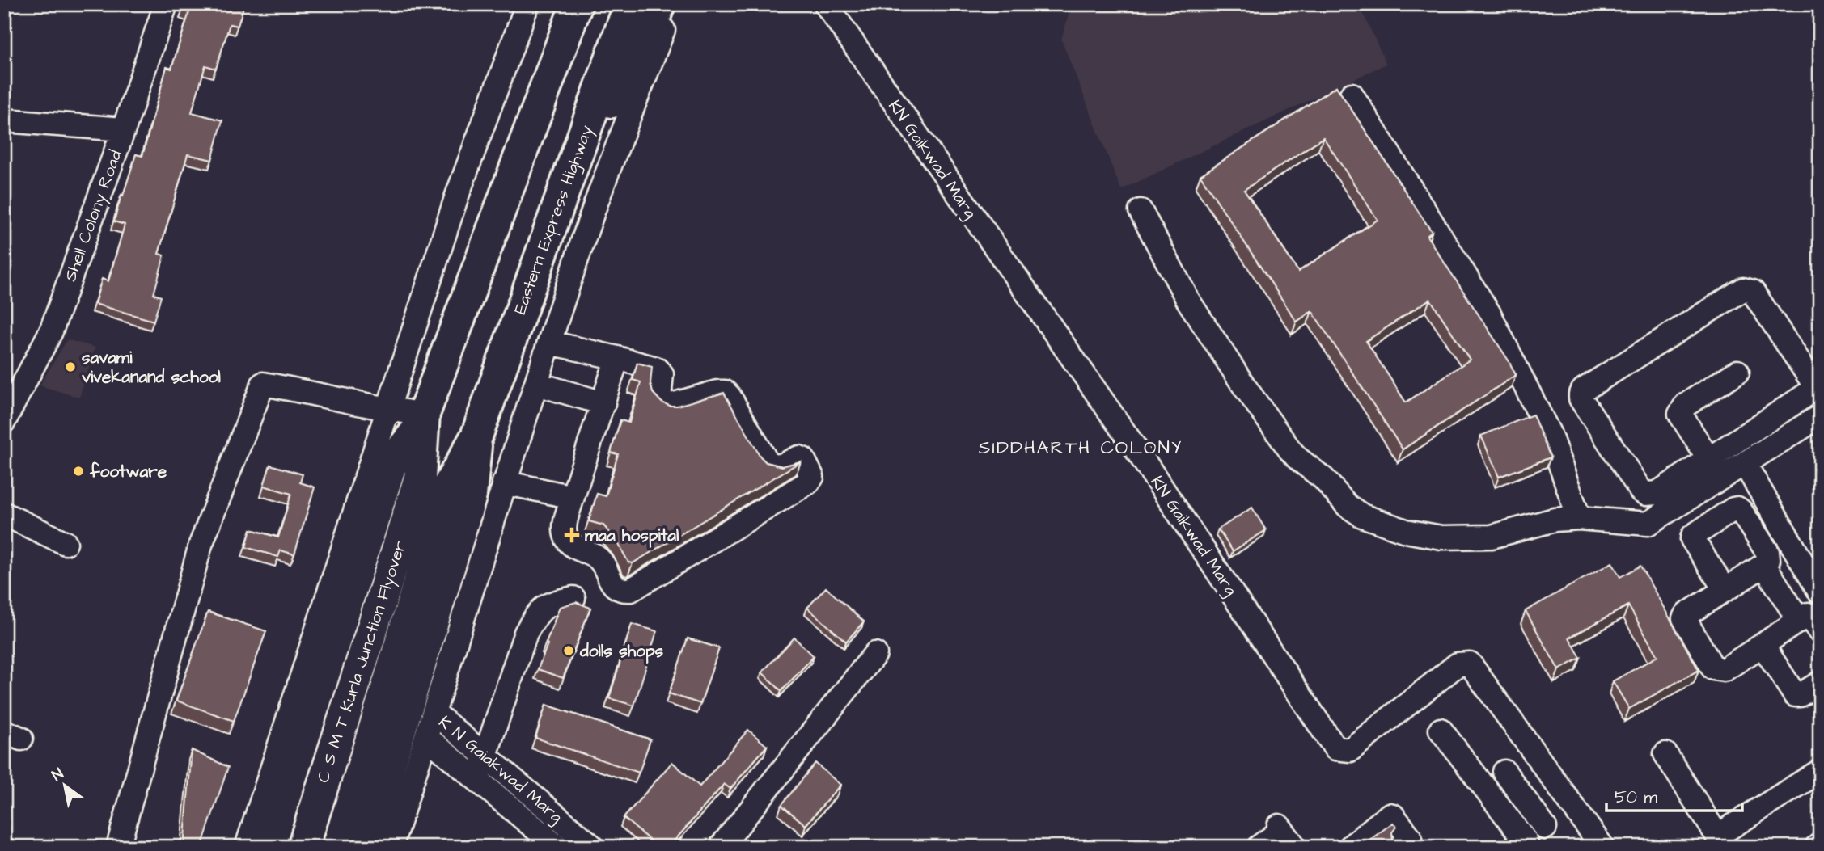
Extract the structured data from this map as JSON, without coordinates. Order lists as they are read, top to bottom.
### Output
{
  "streets": {
    "highway": ["Eastern Express Highway", "C S M T Kurla Junction Flyover"],
    "street": ["KN Gaikwad Marg", "Shell Colony Road", "K N Gaiakwad Marg"]
  },
  "crossings": [
    ["Eastern Express Highway", "C S M T Kurla Junction Flyover"]
  ],
  "districts": ["SIDDHARTH COLONY"],
  "places": {
    "other": ["savami vivekanand school", "footware", "dolls shops"],
    "health": ["maa hospital"]
  },
  "scale_bar": "50 m",
  "north": "top left"
}
